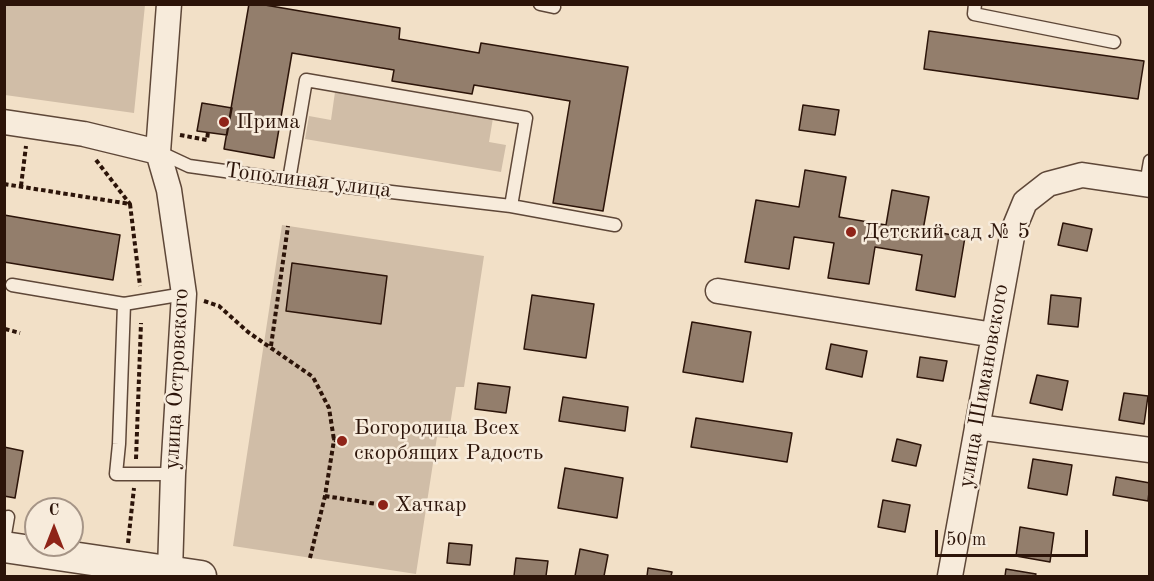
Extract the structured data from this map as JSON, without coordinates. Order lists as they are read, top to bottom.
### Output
{
  "streets": {
    "street": ["Тополиная улица", "улица Островского", "улица Шимановского"]
  },
  "crossings": [
    ["Тополиная улица", "улица Островского"]
  ],
  "places": [
    "Прима",
    "Детский сад № 5",
    "Богородица Всех скорбящих Радость",
    "Хачкар"
  ],
  "scale_bar": "50 m",
  "north": "top"
}
